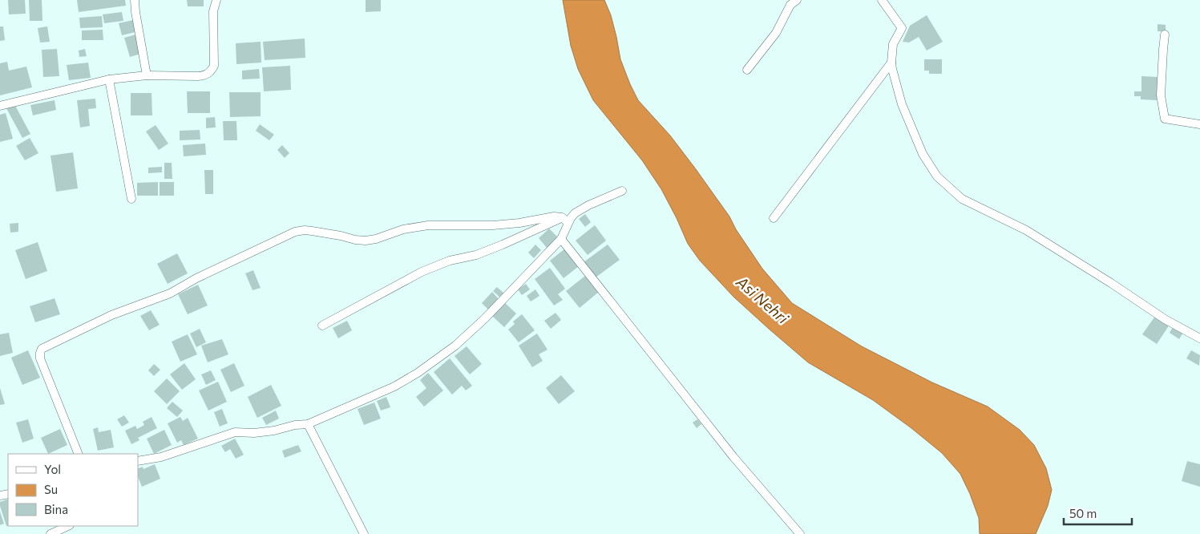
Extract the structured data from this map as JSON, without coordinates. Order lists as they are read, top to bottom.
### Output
{
  "water": ["Asi Nehri"],
  "legend": ["Yol", "Su", "Bina"],
  "scale_bar": "50 m"
}
